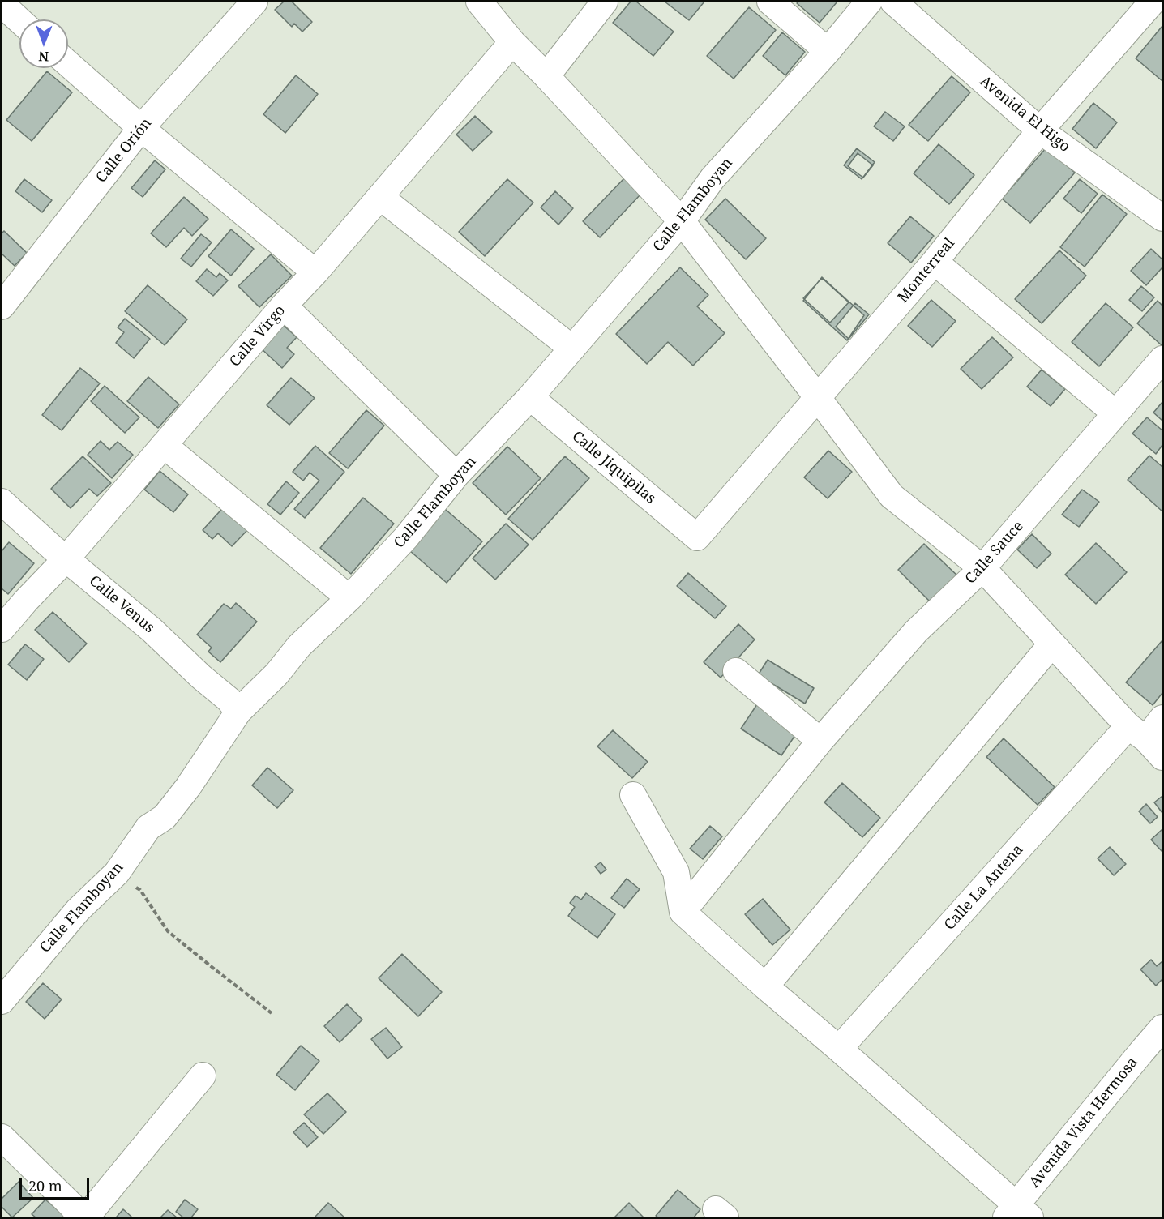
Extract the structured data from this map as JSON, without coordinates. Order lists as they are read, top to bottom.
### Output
{
  "streets": {
    "street": [
      "Avenida El Higo",
      "Calle Orión",
      "Calle Flamboyan",
      "Monterreal",
      "Calle Virgo",
      "Calle Jiquipilas",
      "Calle Sauce",
      "Calle Venus",
      "Calle La Antena",
      "Avenida Vista Hermosa"
    ]
  },
  "crossings": [
    ["Avenida El Higo", "Monterreal"],
    ["Calle Flamboyan", "Calle Jiquipilas"],
    ["Calle Flamboyan", "Calle Venus"],
    ["Monterreal", "Calle Jiquipilas"],
    ["Calle Virgo", "Calle Venus"]
  ],
  "scale_bar": "20 m",
  "north": "bottom"
}
